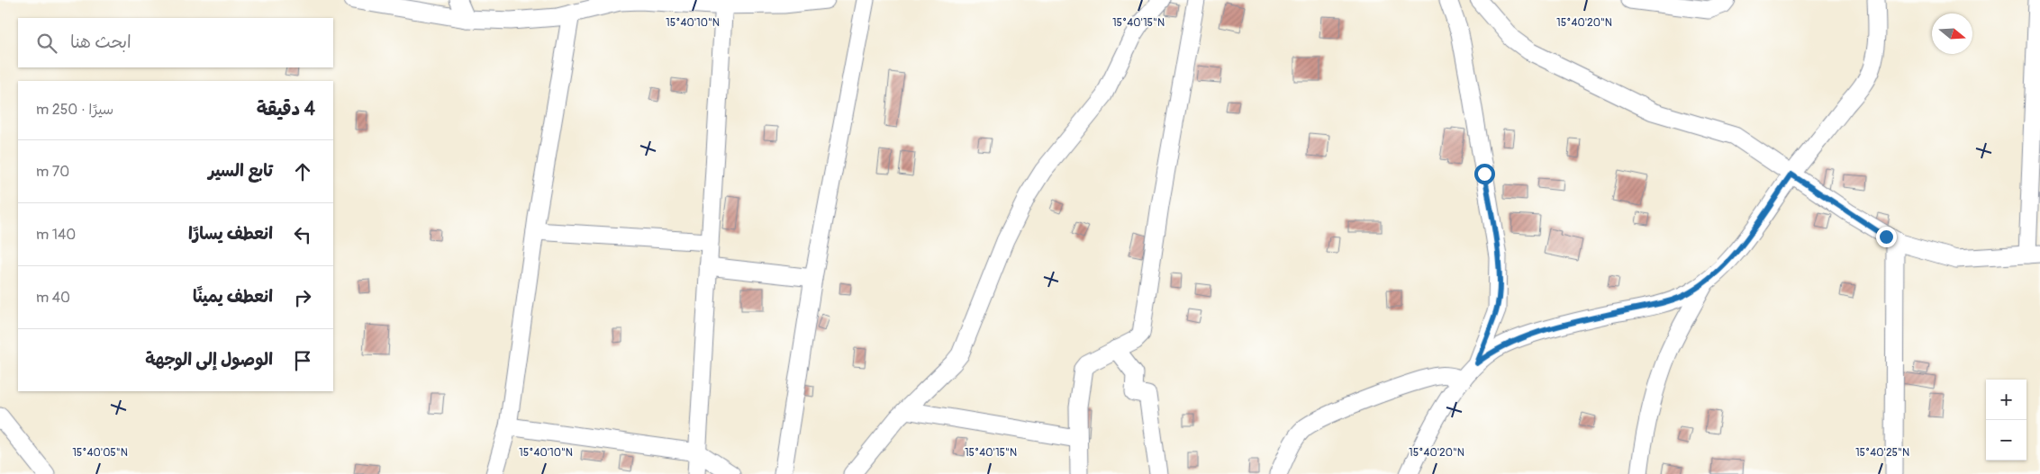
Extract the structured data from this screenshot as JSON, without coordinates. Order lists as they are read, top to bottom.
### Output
{
  "north": "right",
  "page": {
    "search": "ابحث هنا",
    "heading": ["4 دقيقة", "سيرًا · 250 m"],
    "list": [
      ["تابع السير", "70 m"],
      ["انعطف يسارًا", "140 m"],
      ["انعطف يمينًا", "40 m"],
      "الوصول إلى الوجهة"
    ],
    "map_buttons": ["+", "−"]
  },
  "coordinates": [
    "15°40'10\"N",
    "15°40'15\"N",
    "15°40'20\"N",
    "15°40'05\"N",
    "15°40'25\"N"
  ]
}
